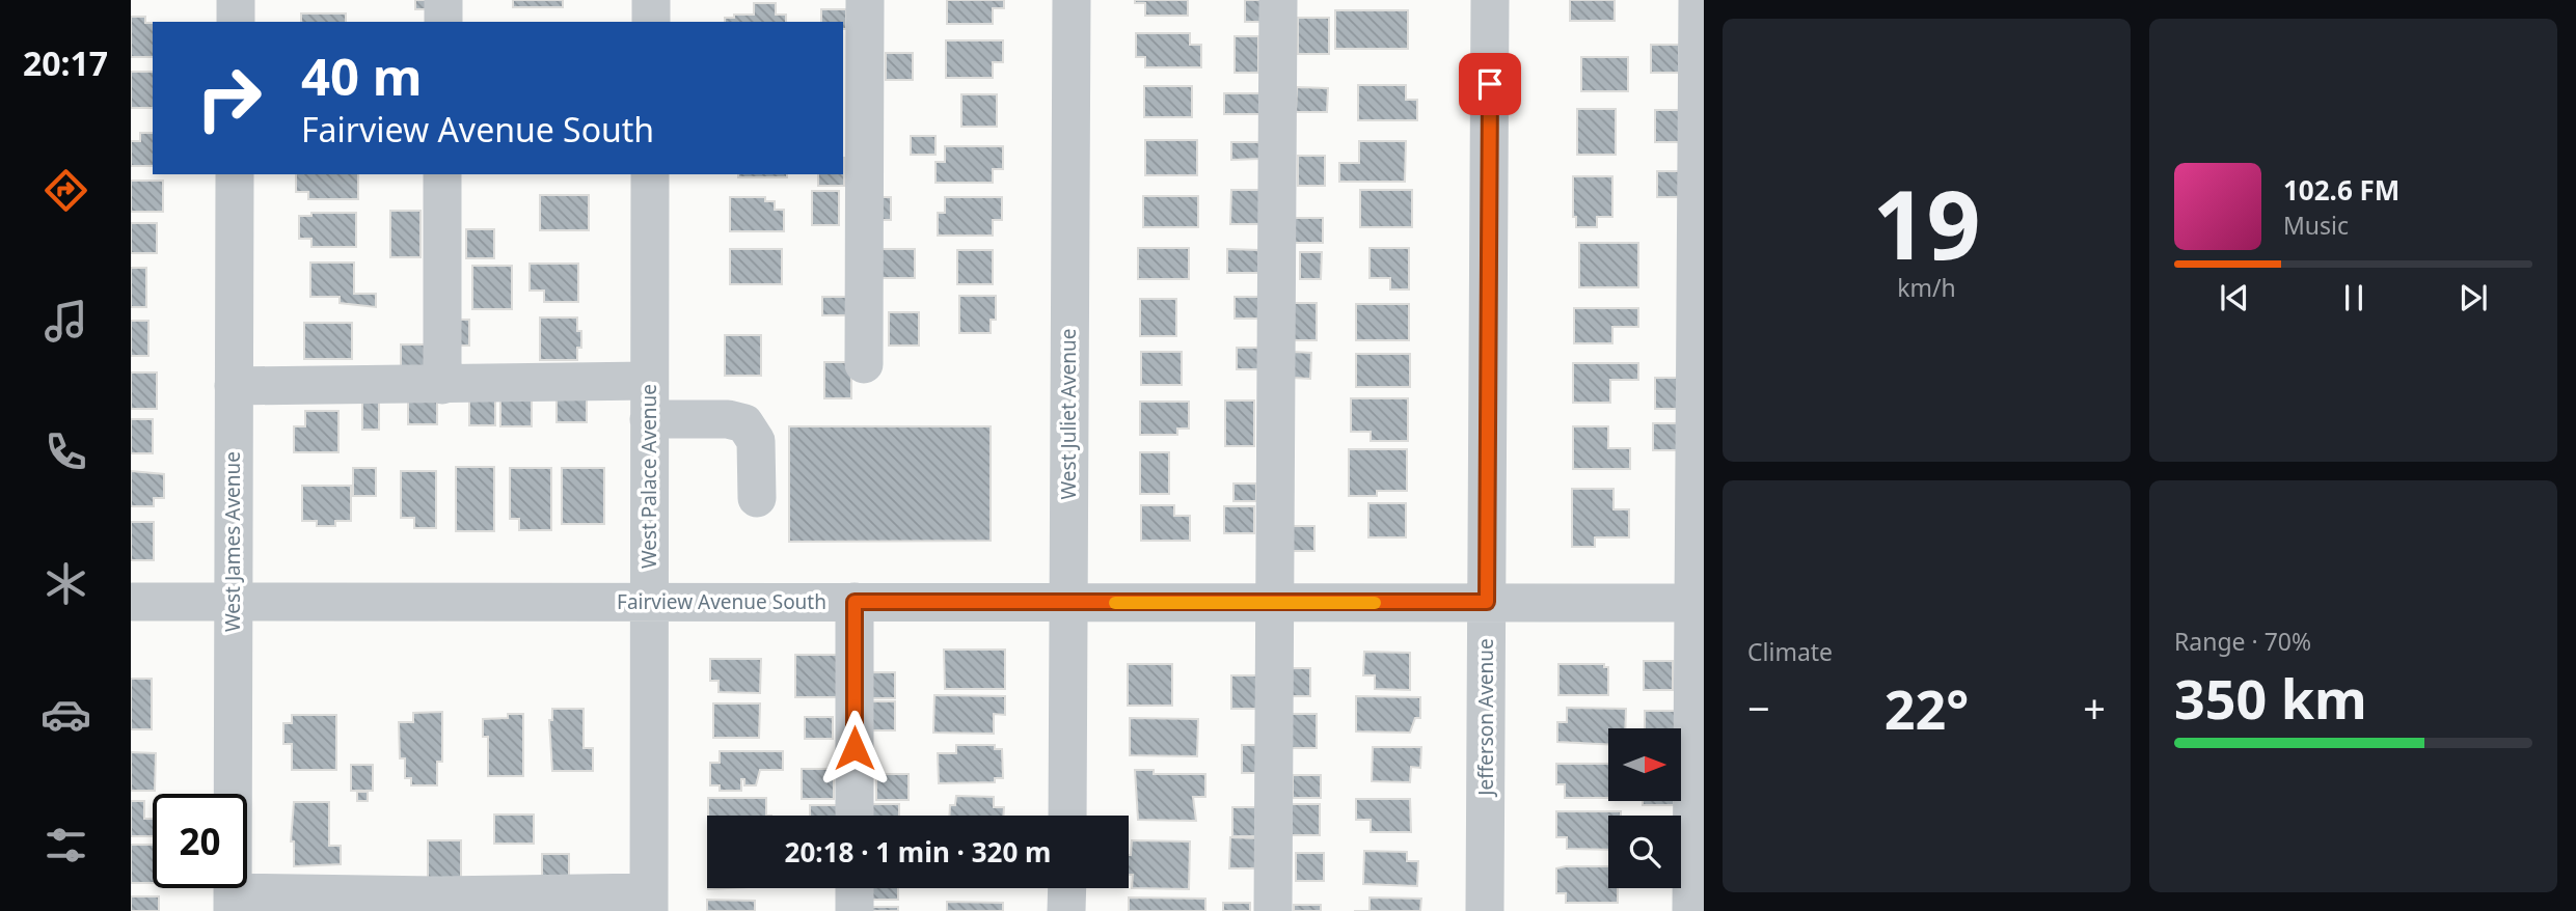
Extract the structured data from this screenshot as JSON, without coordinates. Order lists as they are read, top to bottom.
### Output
{
  "streets": {
    "street": [
      "West Juliet Avenue",
      "West Palace Avenue",
      "West James Avenue",
      "Fairview Avenue South",
      "Jefferson Avenue"
    ]
  },
  "crossings": [
    ["West Juliet Avenue", "Fairview Avenue South"],
    ["West Palace Avenue", "Fairview Avenue South"],
    ["West James Avenue", "Fairview Avenue South"],
    ["Fairview Avenue South", "Jefferson Avenue"]
  ],
  "north": "right",
  "page": {
    "tabs": "20:17",
    "tile": [
      ["19", "km/h"],
      "Climate",
      ["Range · 70%", "350 km"]
    ],
    "turn": ["40 m", "Fairview Avenue South"],
    "song": ["102.6 FM", "Music"],
    "heat": ["−", "22°", "+"],
    "limit": "20",
    "trip": "20:18 · 1 min · 320 m"
  }
}
